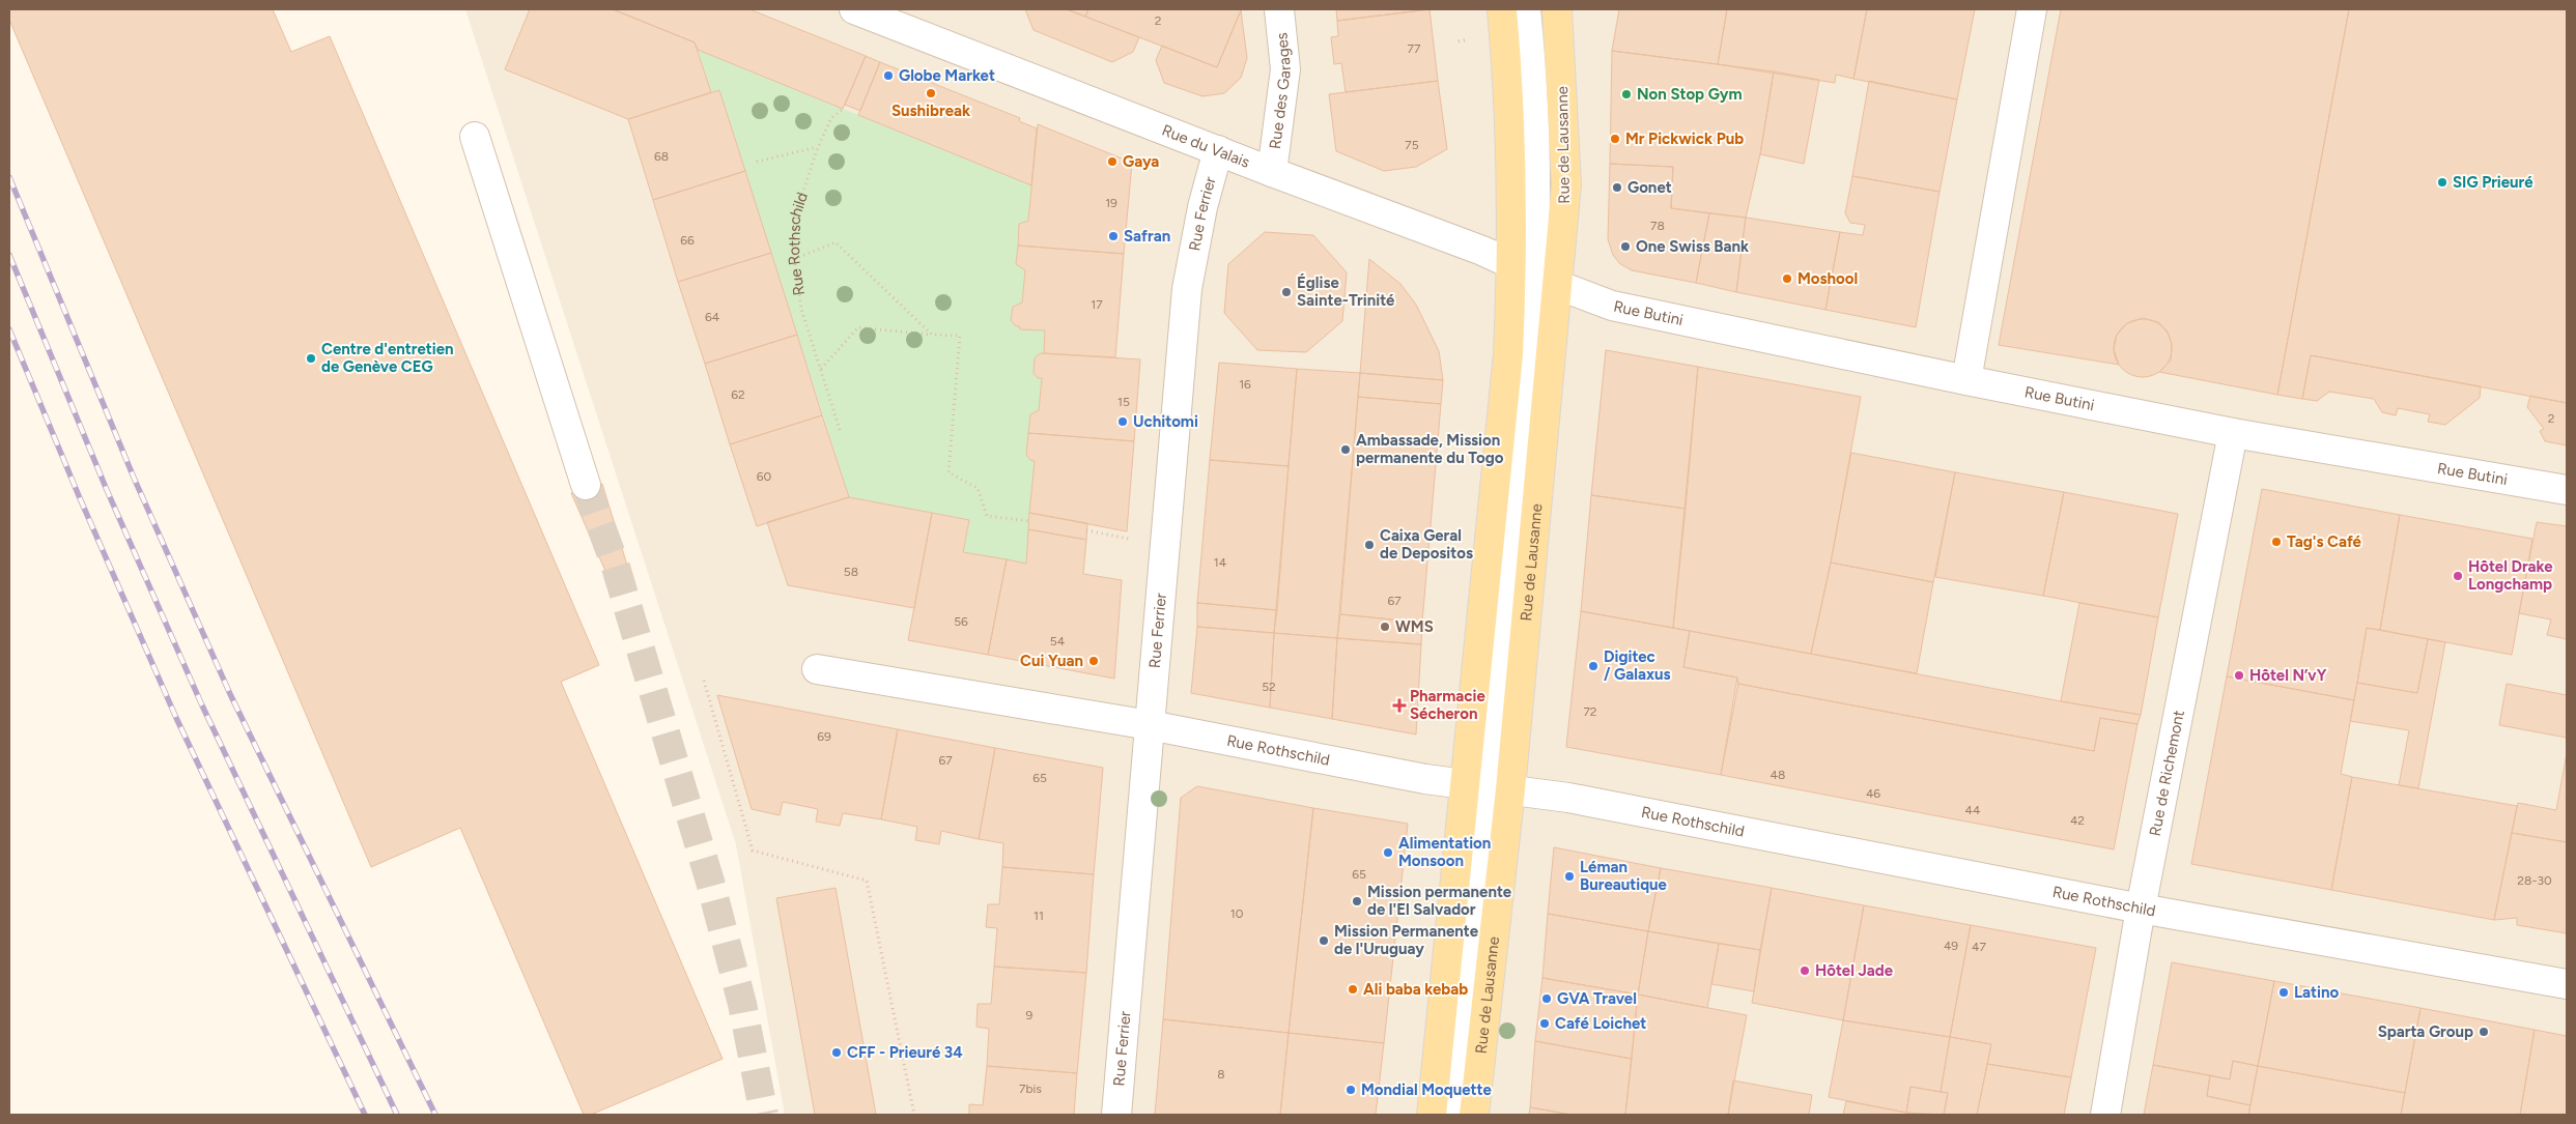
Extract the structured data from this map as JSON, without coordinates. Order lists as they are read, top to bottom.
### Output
{
  "streets": {
    "main road": ["Rue de Lausanne"],
    "street": [
      "Rue des Garages",
      "Rue du Valais",
      "Rue Ferrier",
      "Rue Rothschild",
      "Rue Butini",
      "Rue de Richemont"
    ]
  },
  "crossings": [
    ["Rue des Garages", "Rue du Valais"],
    ["Rue de Lausanne", "Rue du Valais"],
    ["Rue de Lausanne", "Rue Rothschild"],
    ["Rue de Lausanne", "Rue Butini"],
    ["Rue du Valais", "Rue Ferrier"],
    ["Rue du Valais", "Rue Butini"],
    ["Rue Ferrier", "Rue Rothschild"],
    ["Rue Rothschild", "Rue de Richemont"],
    ["Rue Butini", "Rue de Richemont"]
  ],
  "places": {
    "other": [
      "Globe Market",
      "Sushibreak",
      "Non Stop Gym",
      "Mr Pickwick Pub",
      "Gaya",
      "SIG Prieuré",
      "Gonet",
      "Safran",
      "One Swiss Bank",
      "Moshool",
      "Église Sainte-Trinité",
      "Centre d'entretien de Genève CEG",
      "Uchitomi",
      "Ambassade, Mission permanente du Togo",
      "Tag's Café",
      "Caixa Geral de Depositos",
      "Hôtel Drake Longchamp",
      "WMS",
      "Cui Yuan",
      "Digitec / Galaxus",
      "Hôtel N’vY",
      "Alimentation Monsoon",
      "Léman Bureautique",
      "Mission permanente de l'El Salvador",
      "Mission Permanente de l'Uruguay",
      "Hôtel Jade",
      "Ali baba kebab",
      "Latino",
      "GVA Travel",
      "Café Loichet",
      "Sparta Group",
      "CFF - Prieuré 34",
      "Mondial Moquette"
    ],
    "health": ["Pharmacie Sécheron"]
  },
  "house_numbers": [
    "2",
    "77",
    "75",
    "68",
    "19",
    "78",
    "66",
    "17",
    "64",
    "16",
    "62",
    "15",
    "2",
    "60",
    "14",
    "58",
    "67",
    "56",
    "54",
    "52",
    "72",
    "69",
    "67",
    "48",
    "65",
    "46",
    "44",
    "42",
    "65",
    "28-30",
    "10",
    "11",
    "49",
    "47",
    "9",
    "8",
    "7bis"
  ]
}
